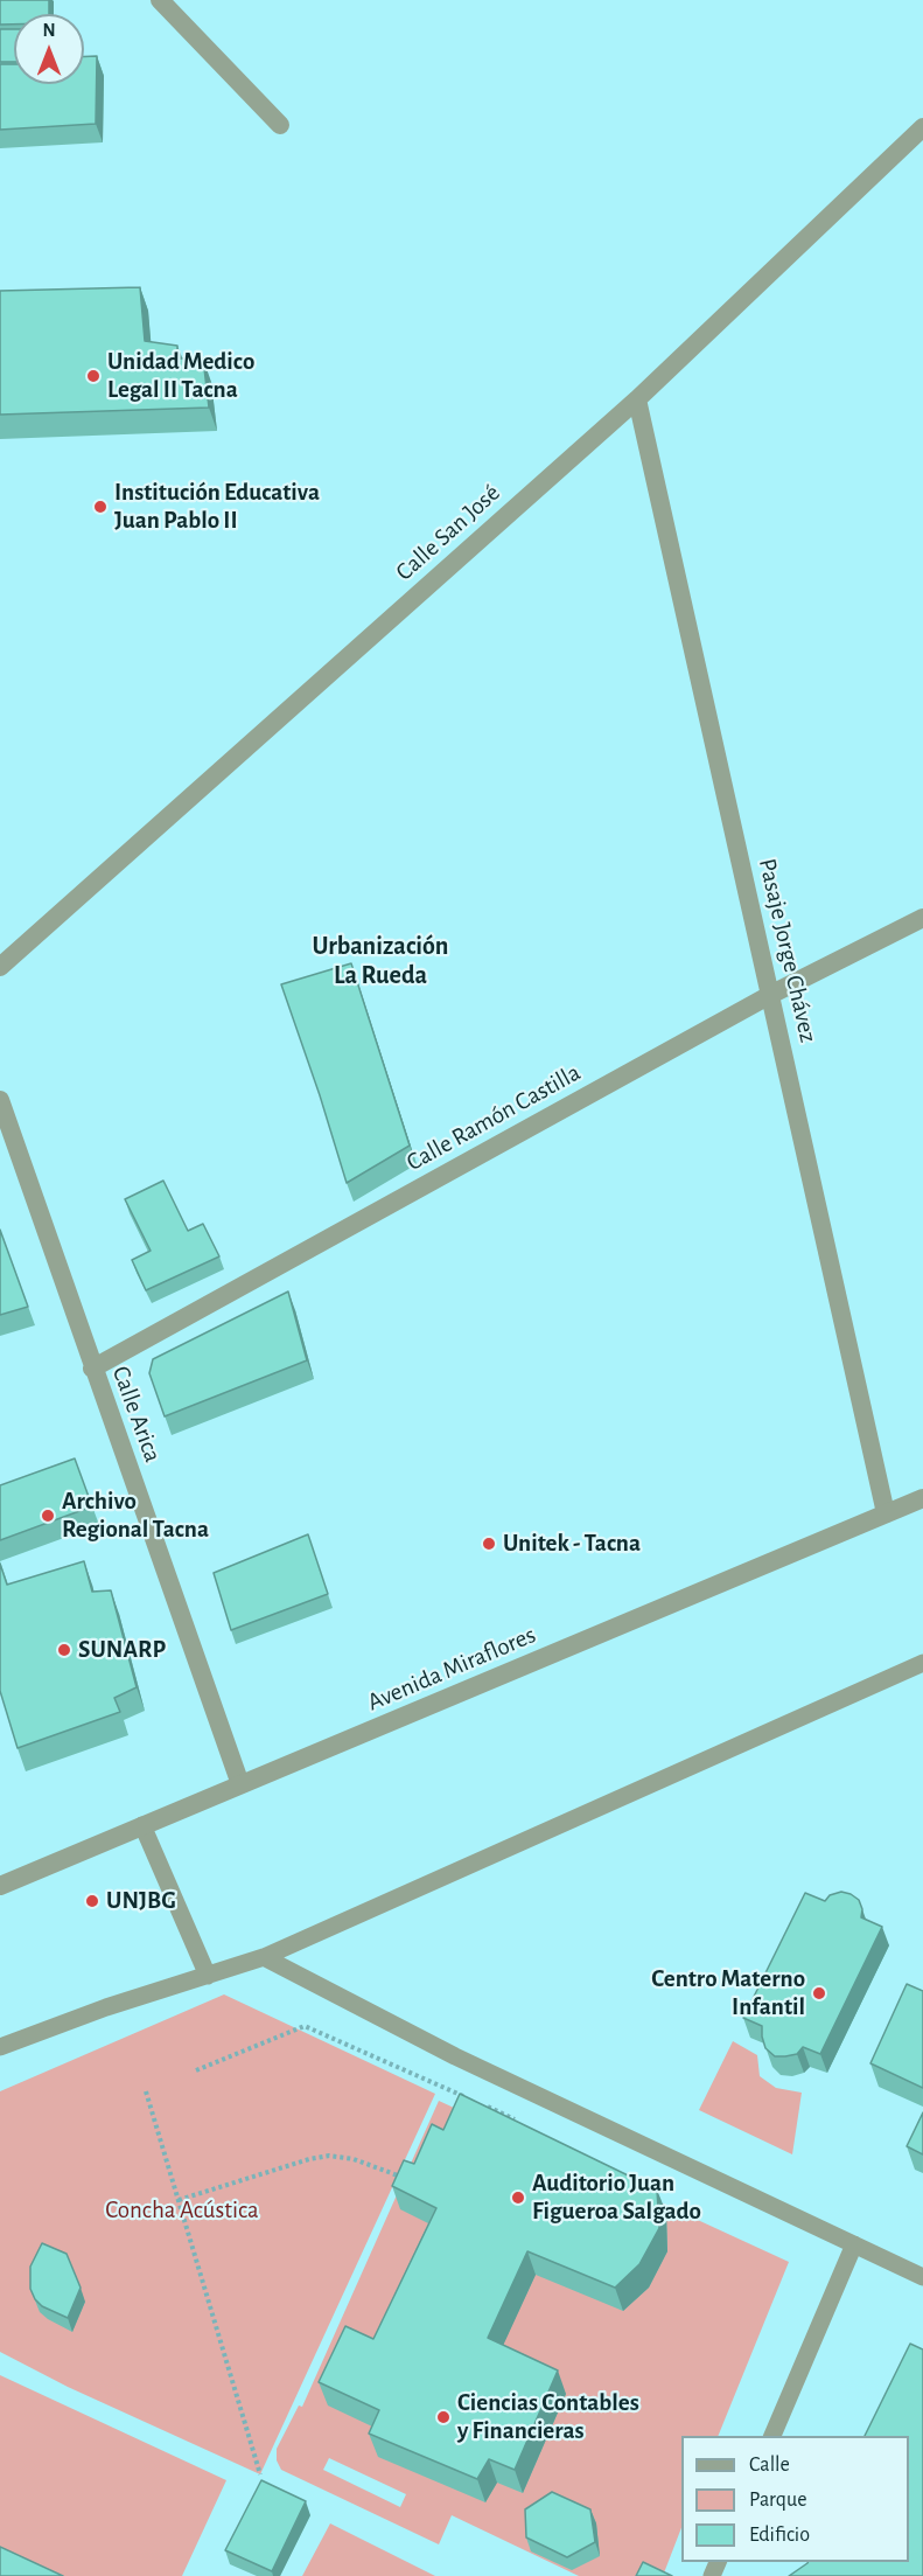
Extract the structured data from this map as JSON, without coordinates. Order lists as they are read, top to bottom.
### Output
{
  "streets": {
    "street": [
      "Calle San José",
      "Pasaje Jorge Chávez",
      "Calle Ramón Castilla",
      "Calle Arica",
      "Avenida Miraflores"
    ]
  },
  "crossings": [
    ["Calle San José", "Pasaje Jorge Chávez"],
    ["Pasaje Jorge Chávez", "Calle Ramón Castilla"],
    ["Pasaje Jorge Chávez", "Avenida Miraflores"],
    ["Calle Ramón Castilla", "Calle Arica"],
    ["Calle Arica", "Avenida Miraflores"]
  ],
  "districts": ["Urbanización La Rueda"],
  "parks": ["Concha Acústica"],
  "places": [
    "Unidad Medico Legal II Tacna",
    "Institución Educativa Juan Pablo II",
    "Archivo Regional Tacna",
    "Unitek - Tacna",
    "SUNARP",
    "UNJBG",
    "Centro Materno Infantil",
    "Auditorio Juan Figueroa Salgado",
    "Ciencias Contables y Financieras"
  ],
  "legend": ["Calle", "Parque", "Edificio"],
  "north": "top"
}
